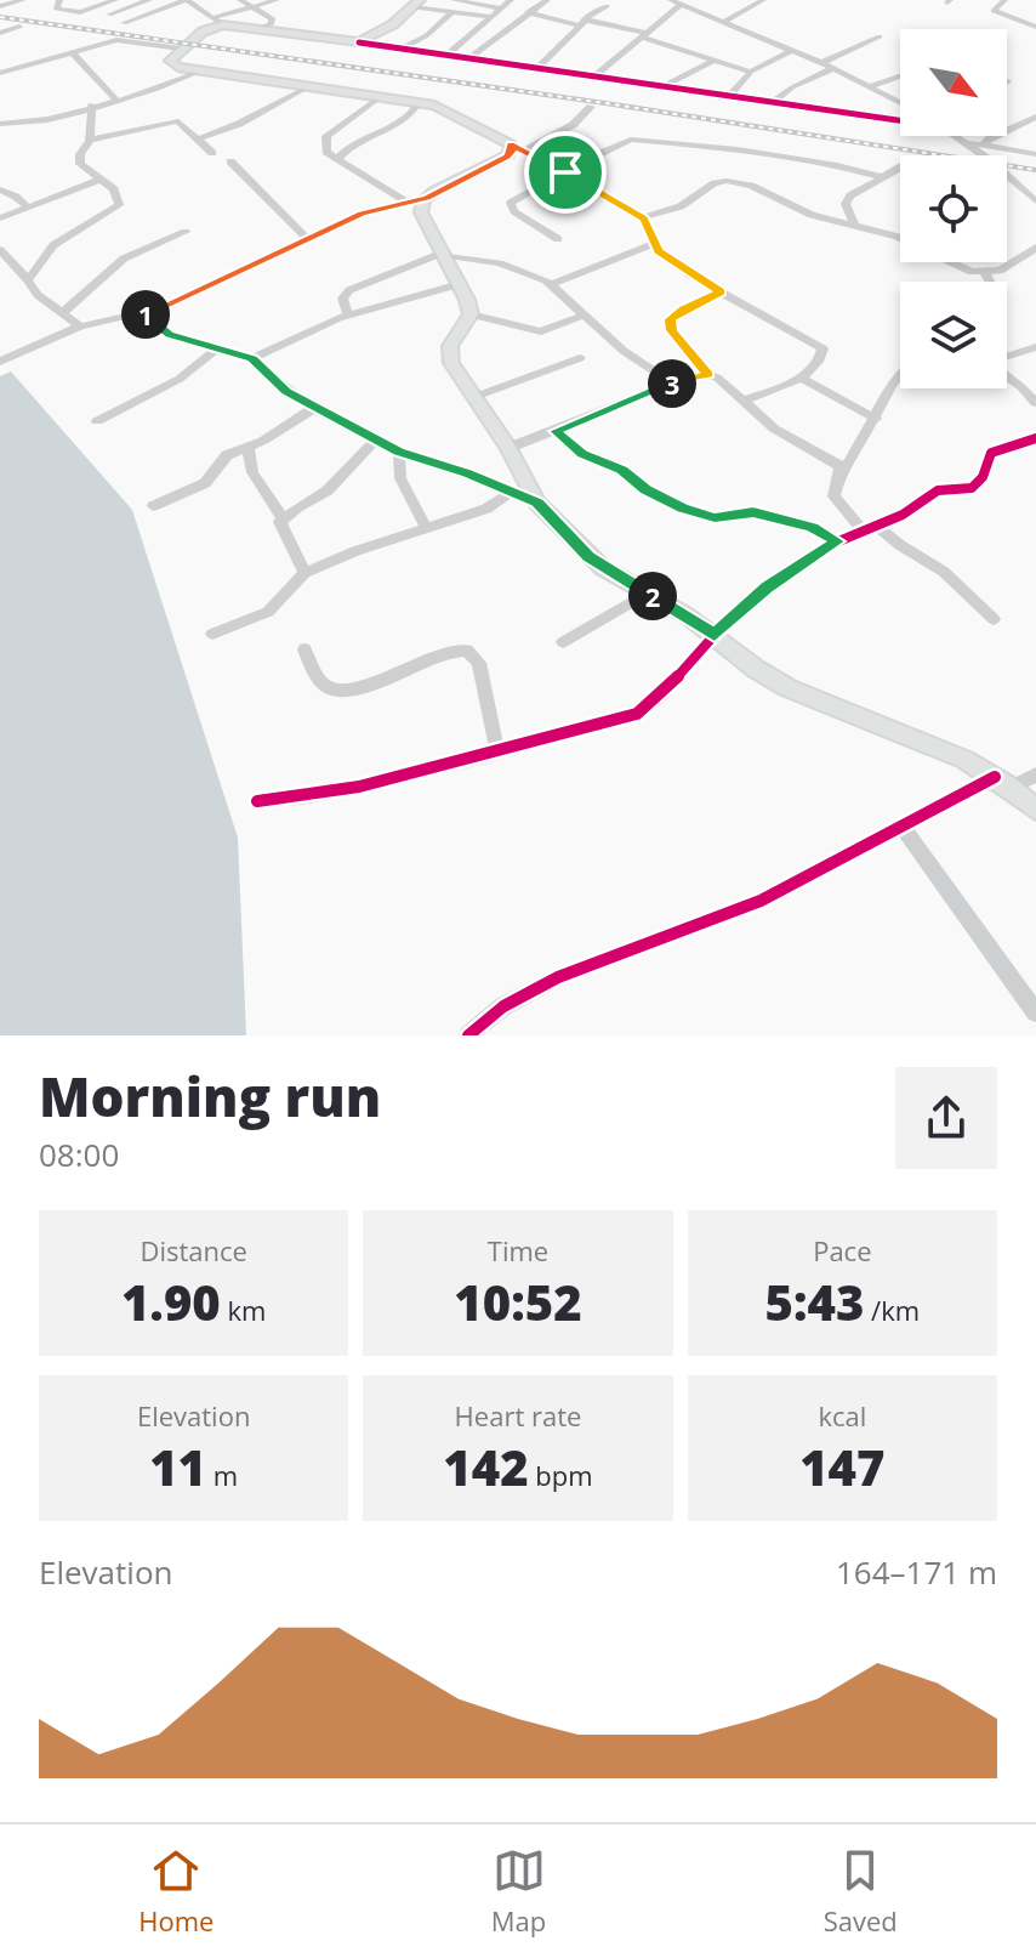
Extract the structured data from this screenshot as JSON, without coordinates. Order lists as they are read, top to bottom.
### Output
{
  "north": "bottom right",
  "page": {
    "pins": ["1", "3", "2"],
    "heading": ["Morning run", "08:00"],
    "stats": [
      ["Distance", "1.90 km"],
      ["Time", "10:52"],
      ["Pace", "5:43 /km"],
      ["Elevation", "11 m"],
      ["Heart rate", "142 bpm"],
      ["kcal", "147"]
    ],
    "chart": ["Elevation", "164–171 m"],
    "tabs": ["Home", "Map", "Saved"]
  }
}
